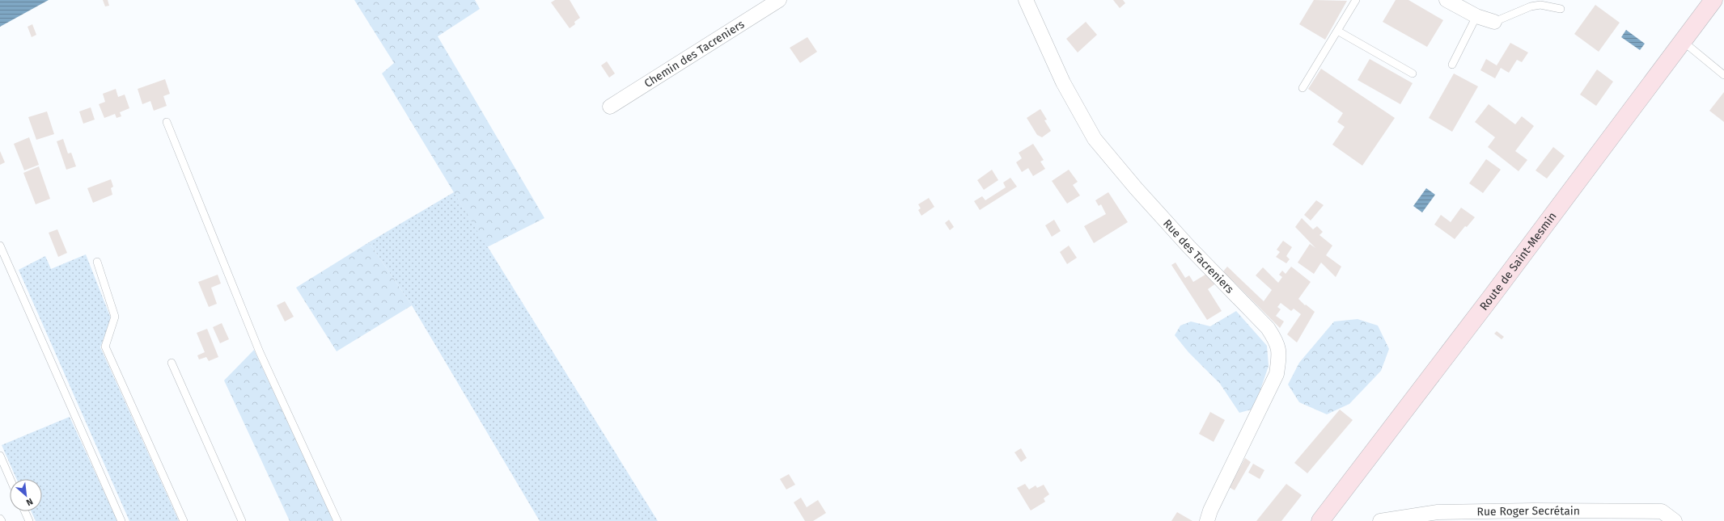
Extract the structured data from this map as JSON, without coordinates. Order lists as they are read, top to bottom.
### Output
{
  "streets": {
    "main road": ["Route de Saint-Mesmin"],
    "street": ["Chemin des Tacreniers", "Rue des Tacreniers", "Rue Roger Secrétain"]
  },
  "north": "bottom right"
}
